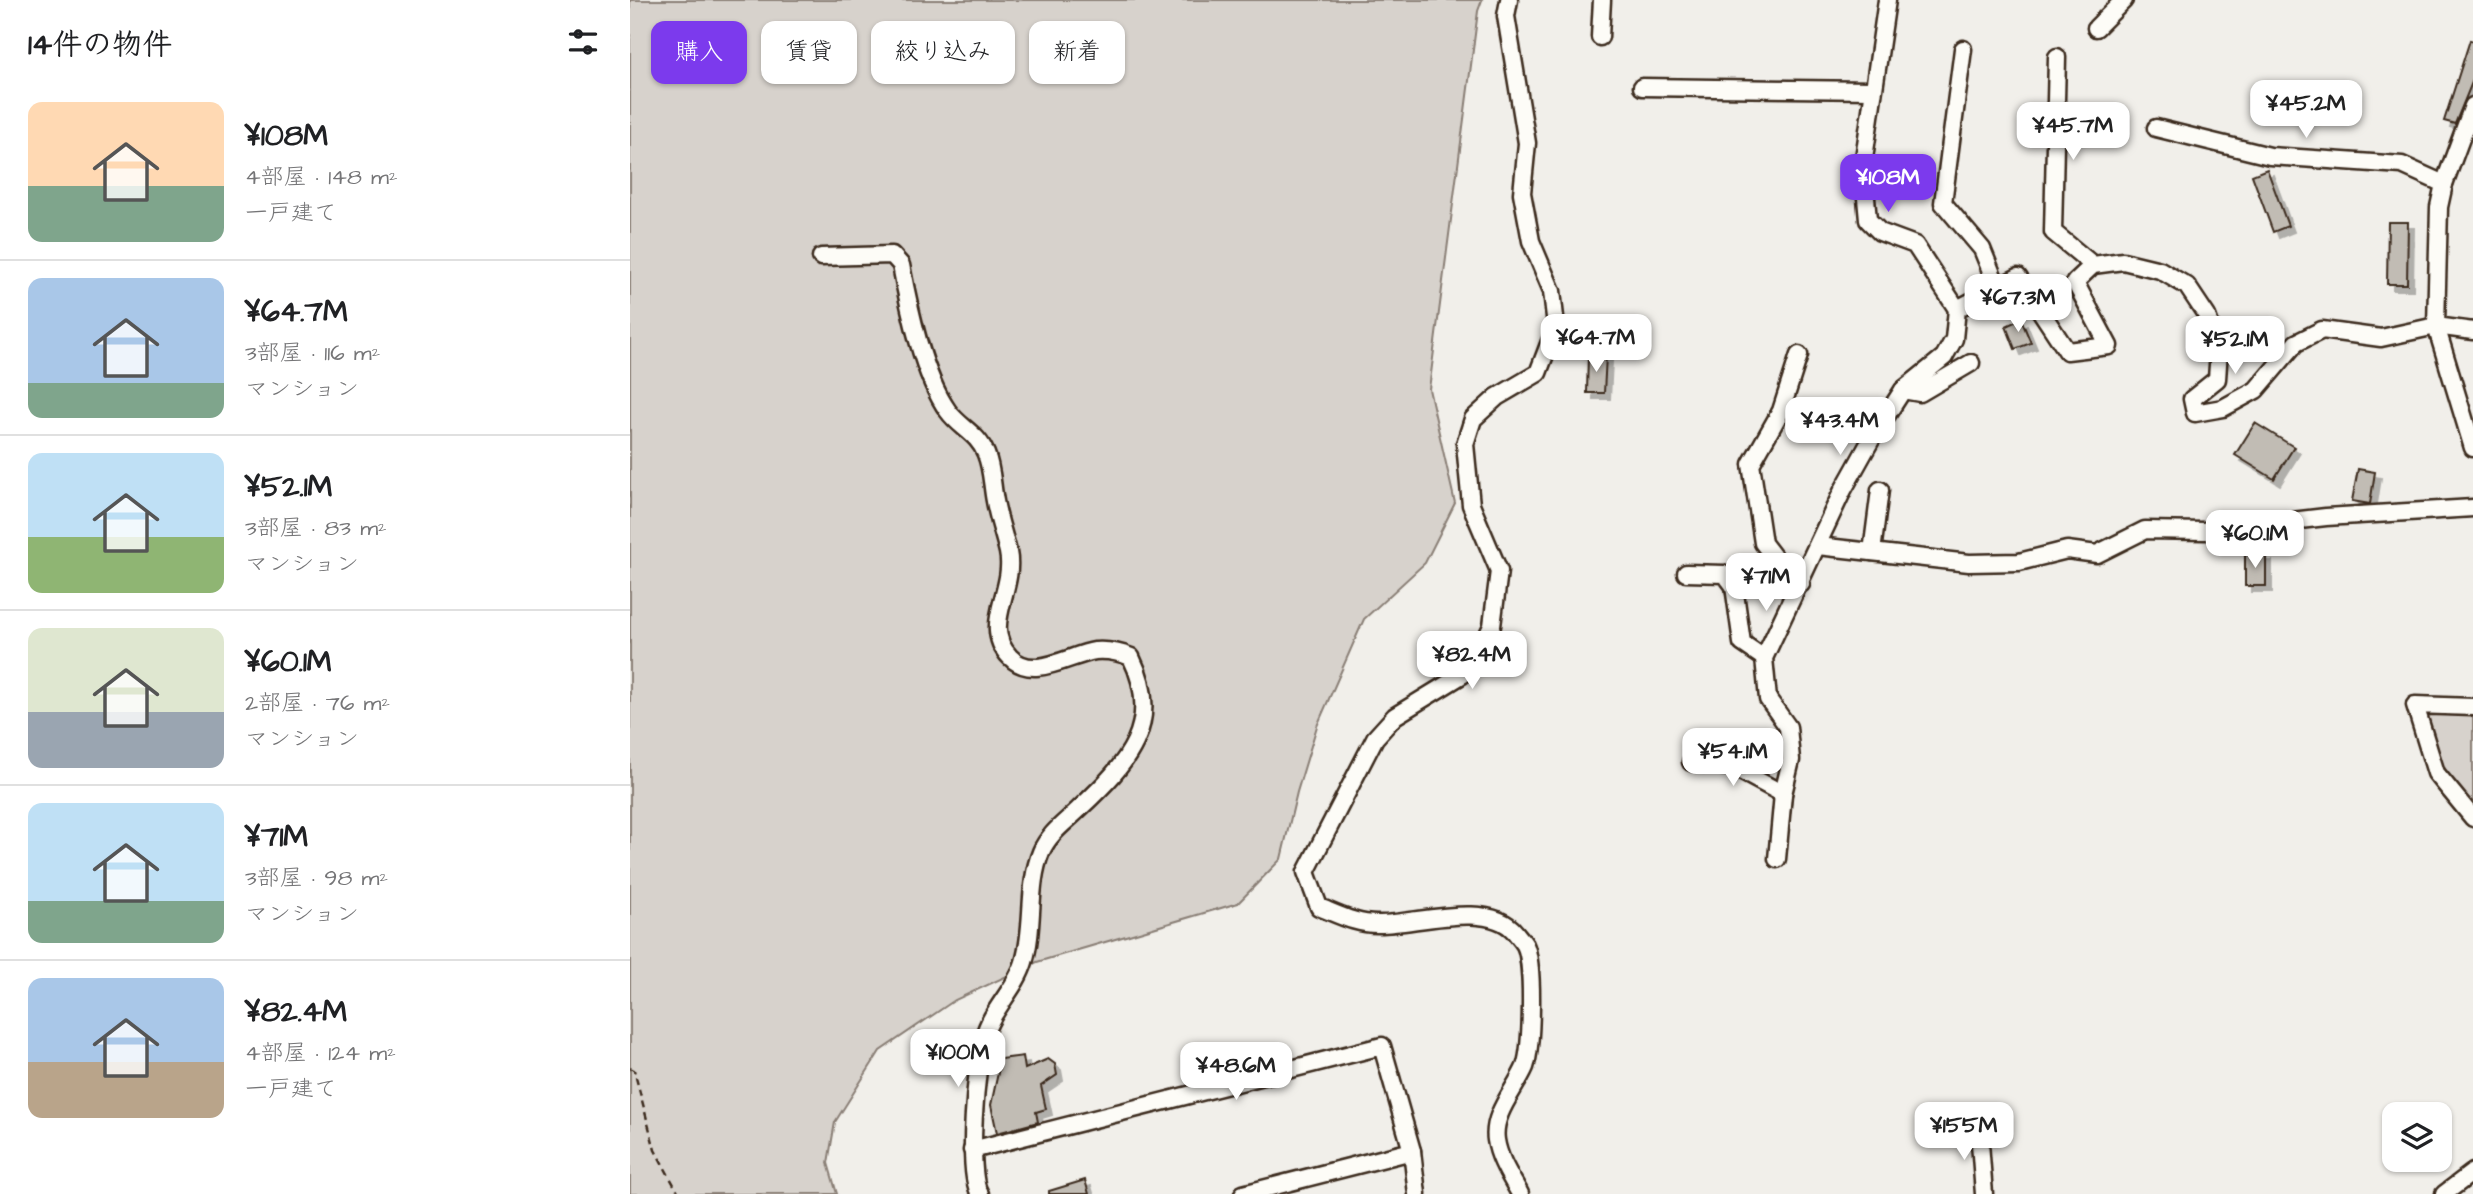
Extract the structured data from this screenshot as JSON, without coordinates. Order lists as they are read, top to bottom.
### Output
{
  "page": {
    "heading": "14件の物件",
    "chip": [
      "購入",
      "賃貸",
      "絞り込み",
      "新着"
    ],
    "price": [
      "¥45.2M",
      "¥45.7M",
      "¥108M",
      "¥67.3M",
      "¥64.7M",
      "¥52.1M",
      "¥43.4M",
      "¥60.1M",
      "¥71M",
      "¥82.4M",
      "¥54.1M",
      "¥100M",
      "¥48.6M",
      "¥155M"
    ],
    "list": [
      {
        "name": "¥108M",
        "note": "4部屋 · 148 m² · 一戸建て"
      },
      {
        "name": "¥64.7M",
        "note": "3部屋 · 116 m² · マンション"
      },
      {
        "name": "¥52.1M",
        "note": "3部屋 · 83 m² · マンション"
      },
      {
        "name": "¥60.1M",
        "note": "2部屋 · 76 m² · マンション"
      },
      {
        "name": "¥71M",
        "note": "3部屋 · 98 m² · マンション"
      },
      {
        "name": "¥82.4M",
        "note": "4部屋 · 124 m² · 一戸建て"
      }
    ]
  }
}
